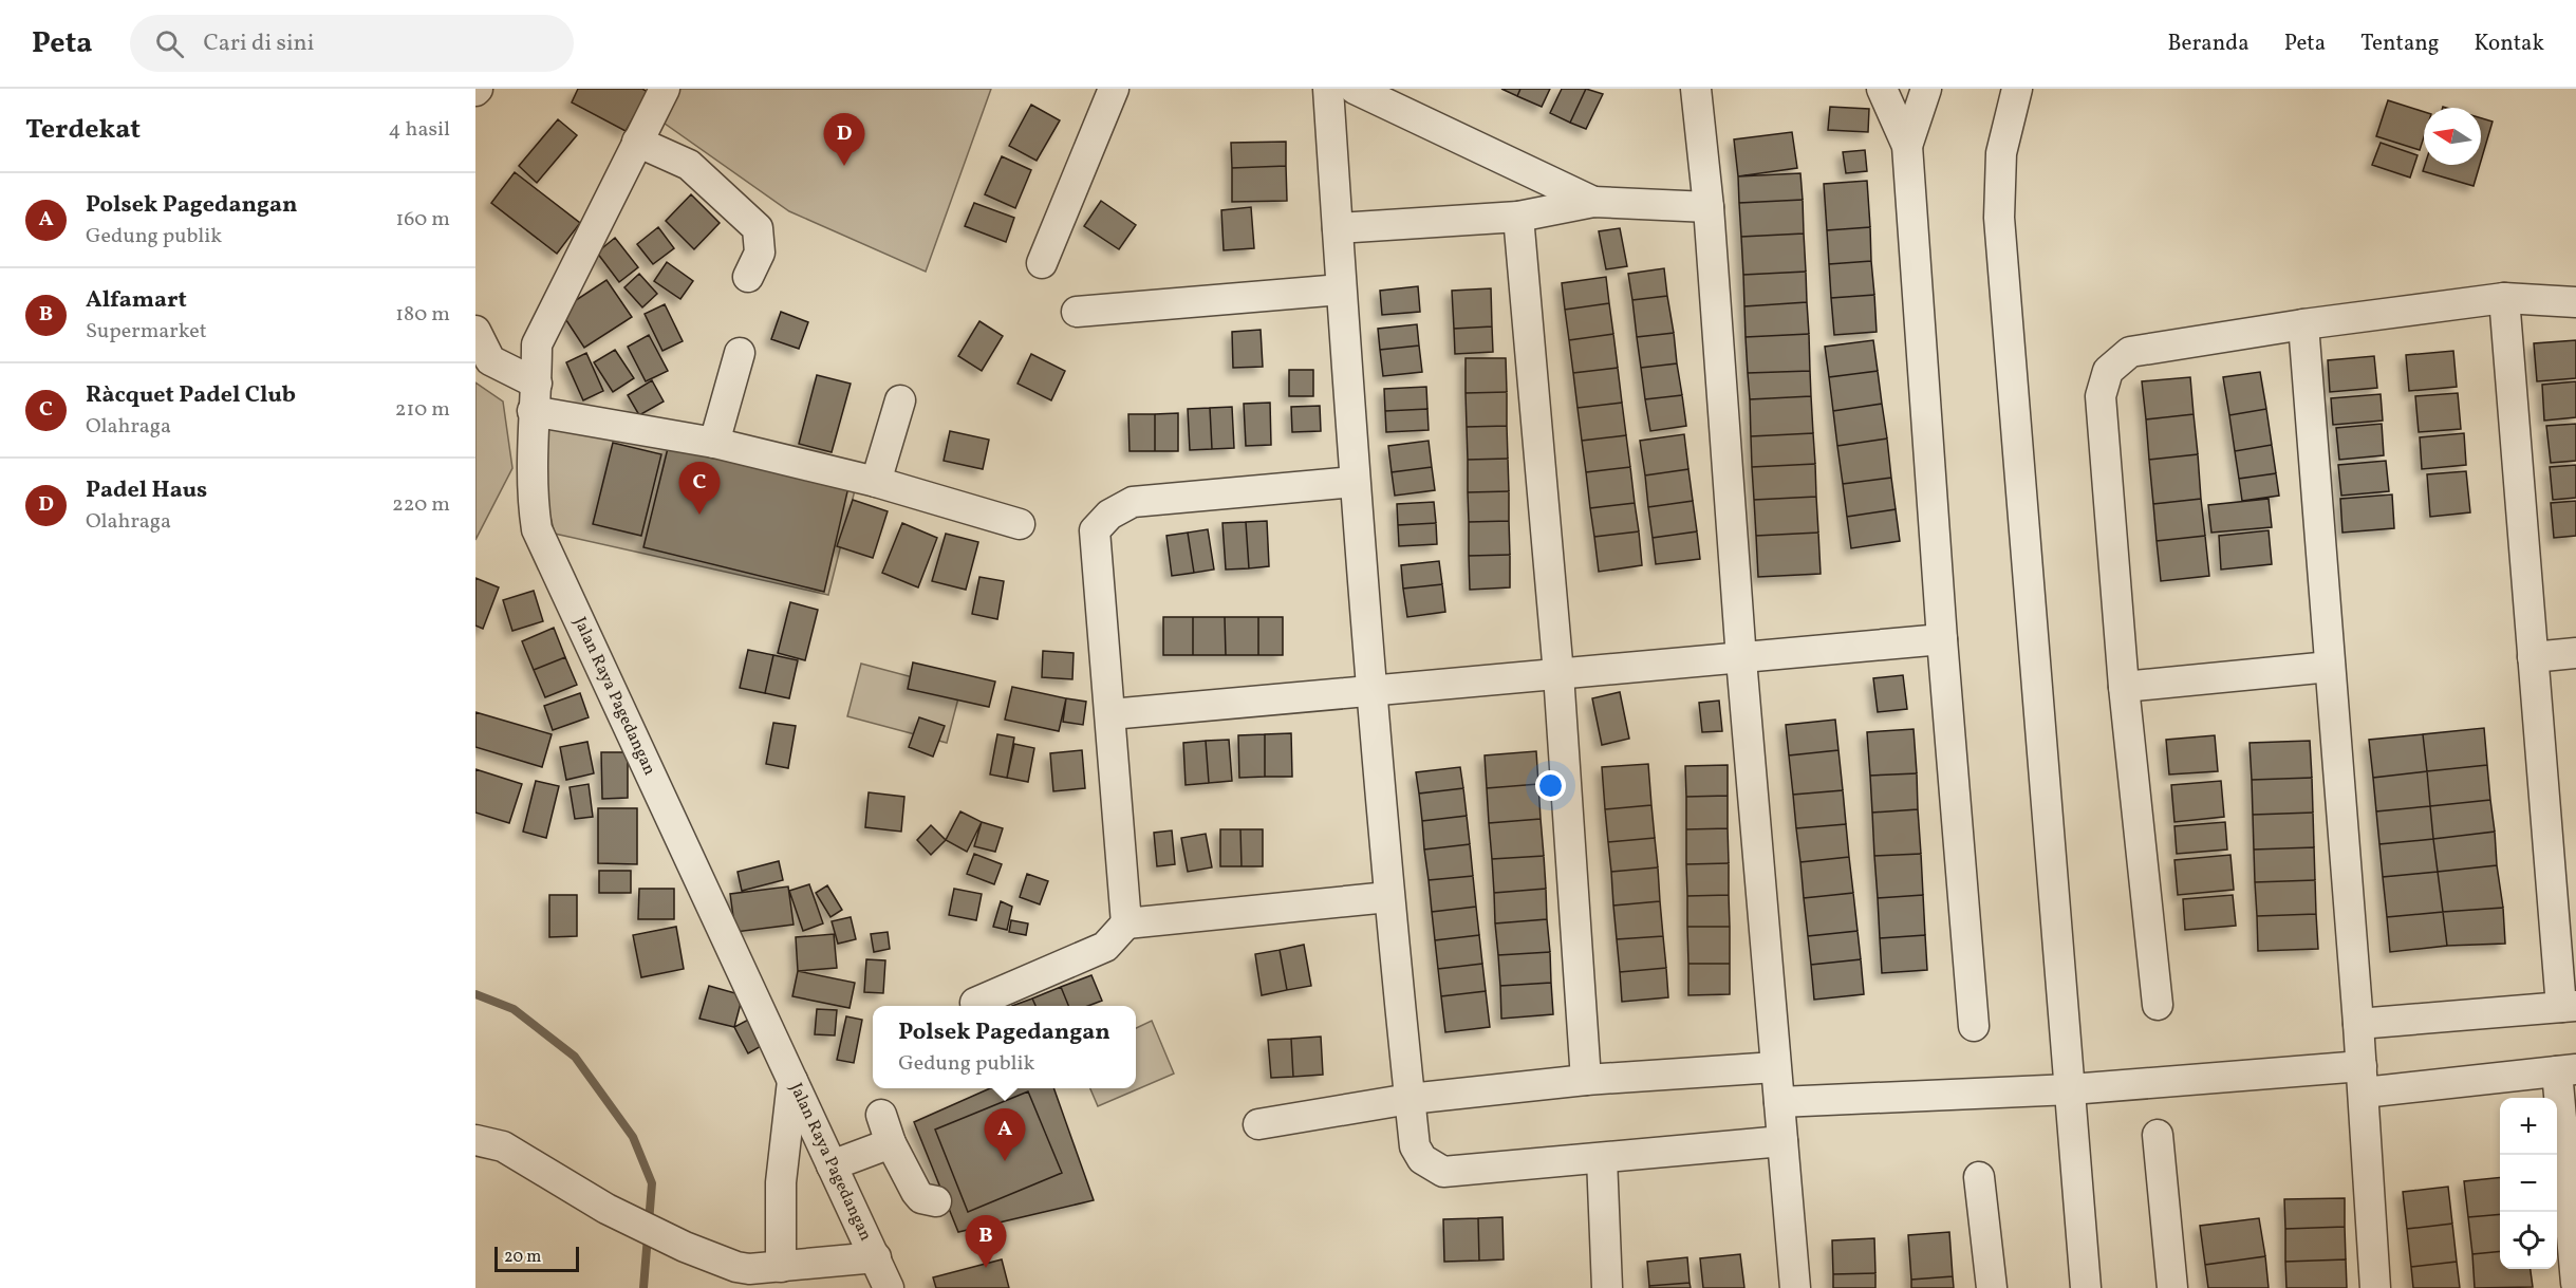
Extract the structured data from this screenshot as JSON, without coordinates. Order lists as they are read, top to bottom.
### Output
{
  "streets": {
    "street": ["Jalan Raya Pagedangan"]
  },
  "scale_bar": "20 m",
  "north": "left",
  "page": {
    "header": "Peta",
    "search": "Cari di sini",
    "nav": [
      "Beranda",
      "Peta",
      "Tentang",
      "Kontak"
    ],
    "heading": ["Terdekat", "4 hasil"],
    "pins": [
      "D",
      "C",
      "A",
      "B"
    ],
    "list": [
      {
        "mark": "A",
        "name": "Polsek Pagedangan",
        "note": "Gedung publik",
        "value": "160 m"
      },
      {
        "mark": "B",
        "name": "Alfamart",
        "note": "Supermarket",
        "value": "180 m"
      },
      {
        "mark": "C",
        "name": "Ràcquet Padel Club",
        "note": "Olahraga",
        "value": "210 m"
      },
      {
        "mark": "D",
        "name": "Padel Haus",
        "note": "Olahraga",
        "value": "220 m"
      }
    ],
    "popup": ["Polsek Pagedangan", "Gedung publik"],
    "map_buttons": ["+", "−"],
    "scale": "20 m"
  }
}
